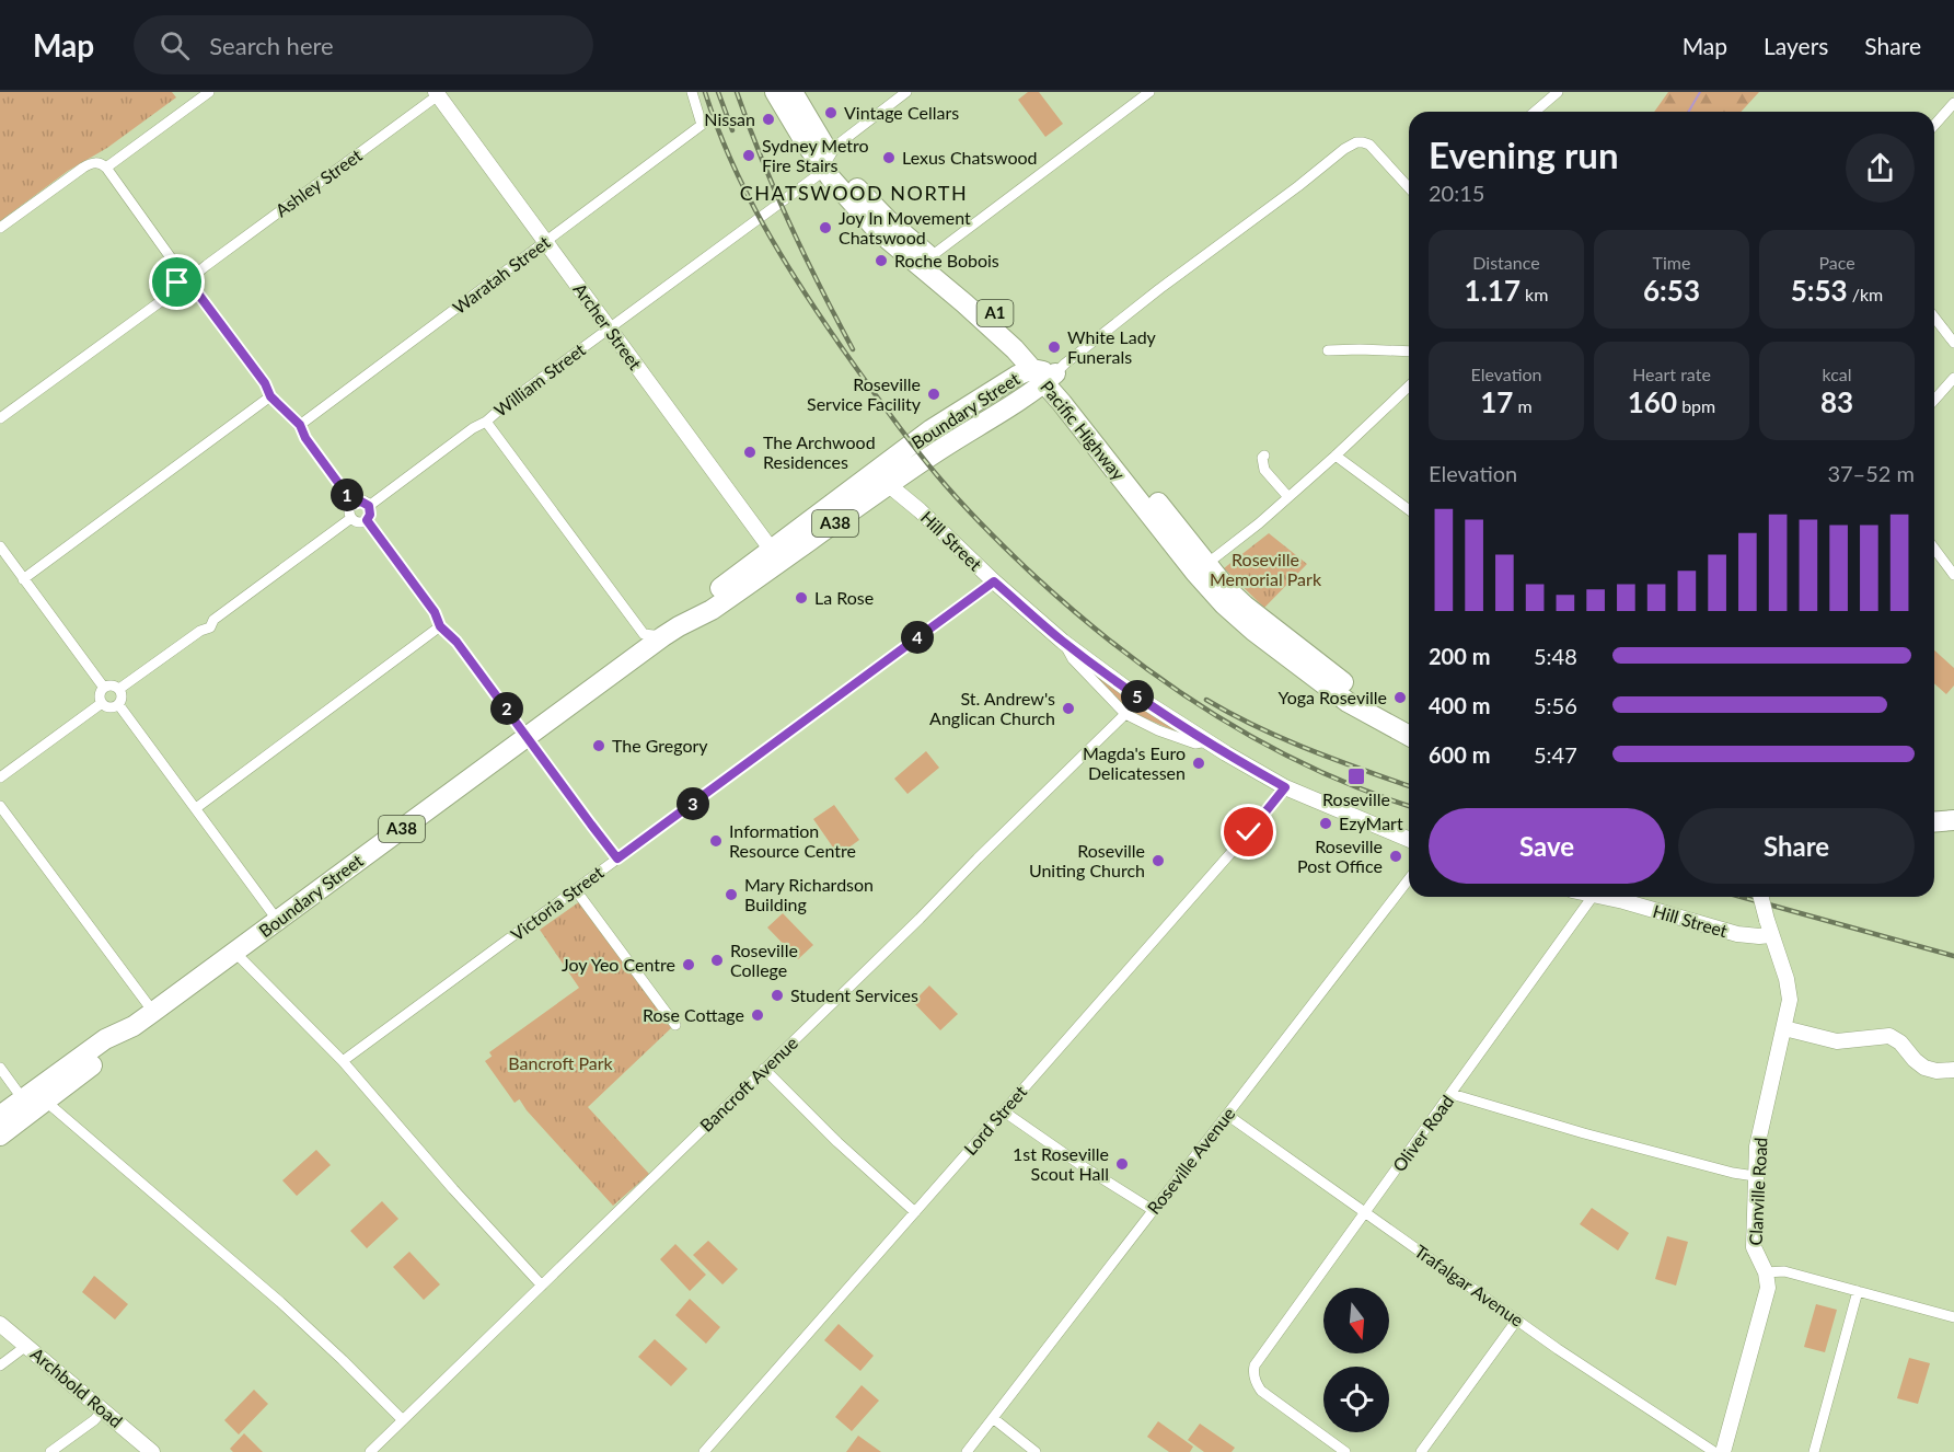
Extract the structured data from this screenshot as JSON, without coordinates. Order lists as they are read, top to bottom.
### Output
{
  "streets": {
    "highway": [
      "A1",
      "Boundary Street",
      "Pacific Highway",
      "A38"
    ],
    "street": [
      "Ashley Street",
      "Waratah Street",
      "Archer Street",
      "William Street",
      "Hill Street",
      "Victoria Street",
      "Bancroft Avenue",
      "Lord Street",
      "Oliver Road",
      "Roseville Avenue",
      "Clanville Road",
      "Trafalgar Avenue",
      "Archbold Road"
    ]
  },
  "crossings": [
    ["Ashley Street", "Archer Street"],
    ["Waratah Street", "Archer Street"],
    ["Archer Street", "William Street"],
    ["Archer Street", "Boundary Street"],
    ["William Street", "Pacific Highway"],
    ["Boundary Street", "Pacific Highway"],
    ["Boundary Street", "Hill Street"],
    ["Hill Street", "Victoria Street"],
    ["Hill Street", "Lord Street"],
    ["Hill Street", "Clanville Road"],
    ["Oliver Road", "Trafalgar Avenue"],
    ["Roseville Avenue", "Trafalgar Avenue"]
  ],
  "districts": ["CHATSWOOD NORTH"],
  "parks": ["Roseville Memorial Park", "Bancroft Park"],
  "places": {
    "other": [
      "Vintage Cellars",
      "Nissan",
      "Sydney Metro Fire Stairs",
      "Lexus Chatswood",
      "Joy In Movement Chatswood",
      "Roche Bobois",
      "White Lady Funerals",
      "Roseville Service Facility",
      "The Archwood Residences",
      "La Rose",
      "Yoga Roseville",
      "St. Andrew's Anglican Church",
      "The Gregory",
      "Magda's Euro Delicatessen",
      "EzyMart",
      "Information Resource Centre",
      "Roseville Post Office",
      "Roseville Uniting Church",
      "Mary Richardson Building",
      "Roseville College",
      "Joy Yeo Centre",
      "Student Services",
      "Rose Cottage",
      "1st Roseville Scout Hall"
    ],
    "transit": ["Roseville"]
  },
  "north": "bottom",
  "page": {
    "header": "Map",
    "search": "Search here",
    "nav": ["Map", "Layers", "Share"],
    "heading": ["Evening run", "20:15"],
    "stats": [
      ["Distance", "1.17 km"],
      ["Time", "6:53"],
      ["Pace", "5:53 /km"],
      ["Elevation", "17 m"],
      ["Heart rate", "160 bpm"],
      ["kcal", "83"]
    ],
    "chart": ["Elevation", "37–52 m"],
    "pins": [
      "1",
      "4",
      "5",
      "2",
      "3"
    ],
    "list": [
      {
        "name": "200 m",
        "note": "5:48"
      },
      {
        "name": "400 m",
        "note": "5:56"
      },
      {
        "name": "600 m",
        "note": "5:47"
      }
    ],
    "buttons": ["Save", "Share"]
  }
}
